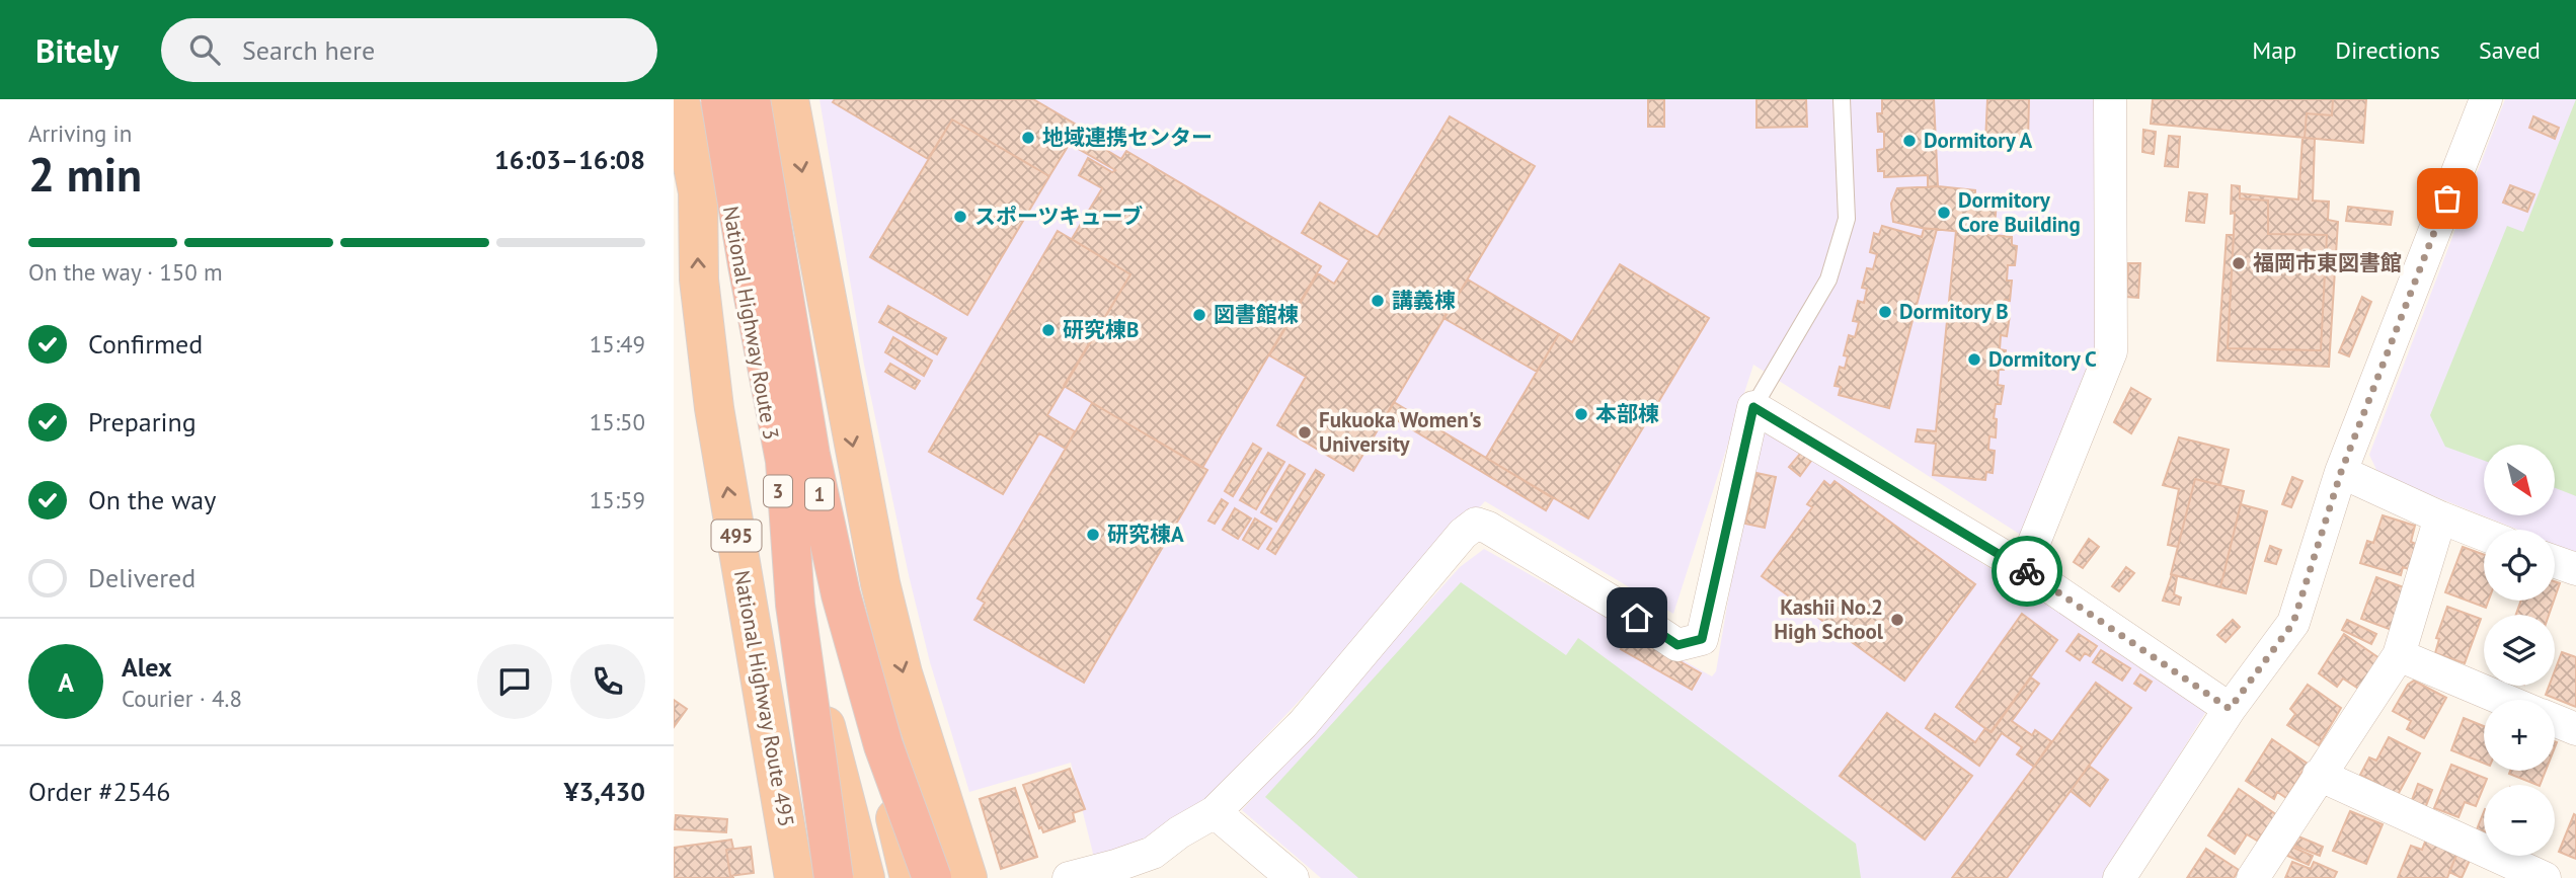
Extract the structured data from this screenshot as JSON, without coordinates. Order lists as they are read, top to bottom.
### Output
{
  "streets": {
    "highway": [
      "National Highway Route 3",
      "3",
      "1",
      "495",
      "National Highway Route 495"
    ]
  },
  "places": [
    "地域連携センター",
    "Dormitory A",
    "Dormitory Core Building",
    "スポーツキューブ",
    "福岡市東図書館",
    "講義棟",
    "Dormitory B",
    "図書館棟",
    "研究棟B",
    "Dormitory C",
    "本部棟",
    "Fukuoka Women's University",
    "研究棟A",
    "Kashii No.2 High School"
  ],
  "north": "bottom right",
  "page": {
    "header": "Bitely",
    "search": "Search here",
    "nav": ["Map", "Directions", "Saved"],
    "heading": ["2 min", "Arriving in", "16:03–16:08"],
    "panel": [
      "Alex",
      "Courier · 4.8",
      "Order #2546",
      "¥3,430"
    ],
    "bar": "On the way · 150 m",
    "list": [
      ["Confirmed", "15:49"],
      ["Preparing", "15:50"],
      ["On the way", "15:59"],
      "Delivered"
    ],
    "map_buttons": ["+", "−"],
    "round": "A"
  }
}
